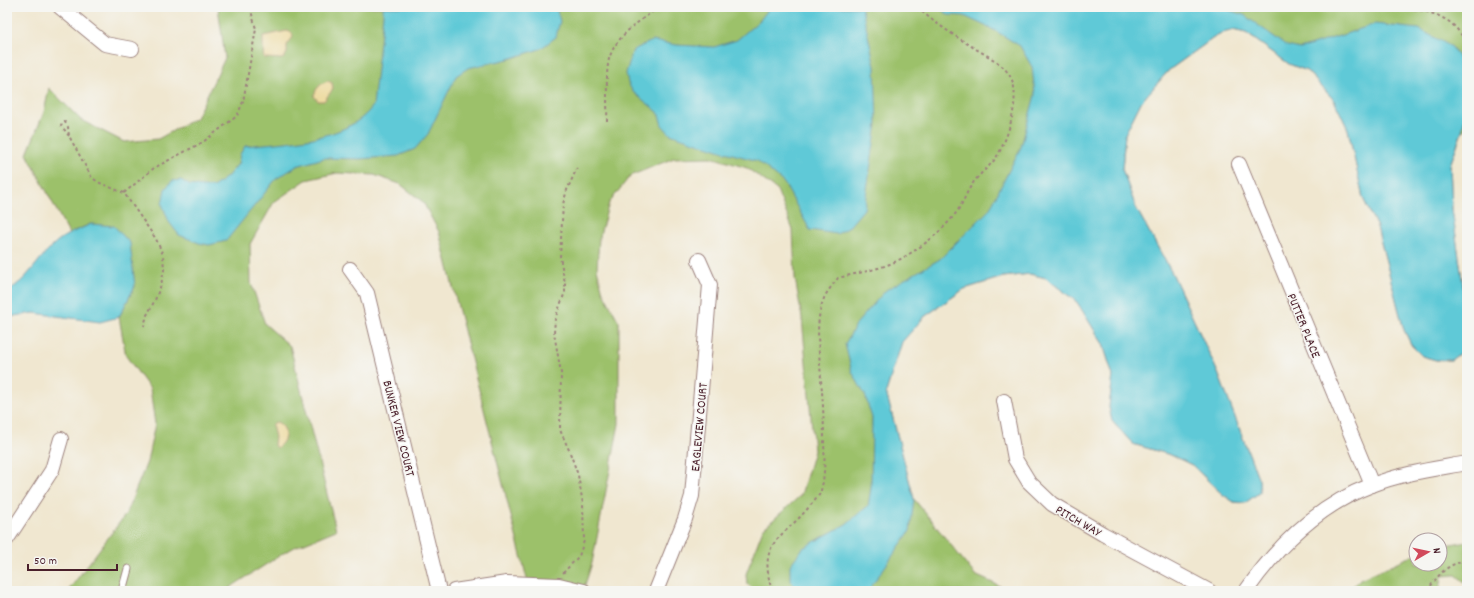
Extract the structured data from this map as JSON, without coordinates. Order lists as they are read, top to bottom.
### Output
{
  "streets": {
    "street": [
      "PUTTER PLACE",
      "EAGLEVIEW COURT",
      "BUNKER VIEW COURT",
      "PITCH WAY"
    ]
  },
  "scale_bar": "50 m",
  "north": "right"
}
